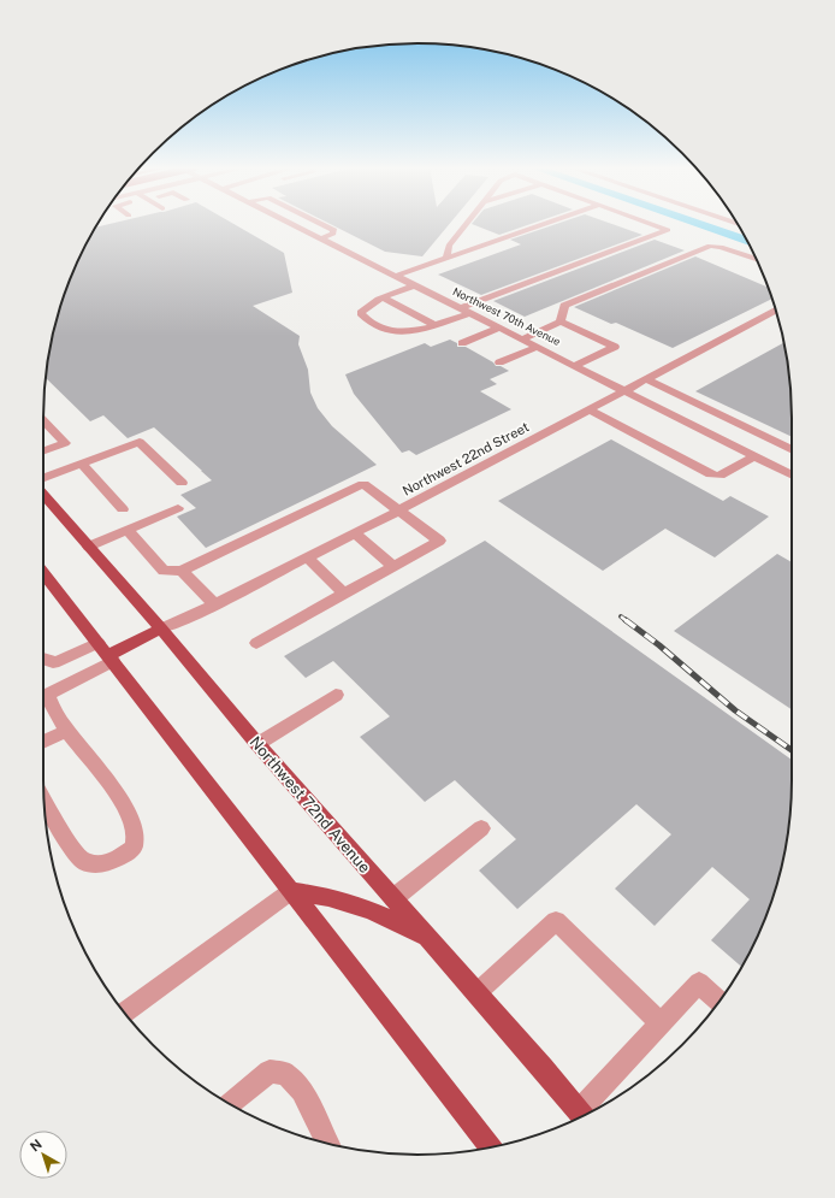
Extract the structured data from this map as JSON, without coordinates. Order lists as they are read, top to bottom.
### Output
{
  "streets": {
    "main road": ["Northwest 72nd Avenue"],
    "street": ["Northwest 70th Avenue", "Northwest 22nd Street"]
  },
  "crossings": [
    ["Northwest 70th Avenue", "Northwest 22nd Street"],
    ["Northwest 22nd Street", "Northwest 72nd Avenue"]
  ],
  "north": "top left"
}
